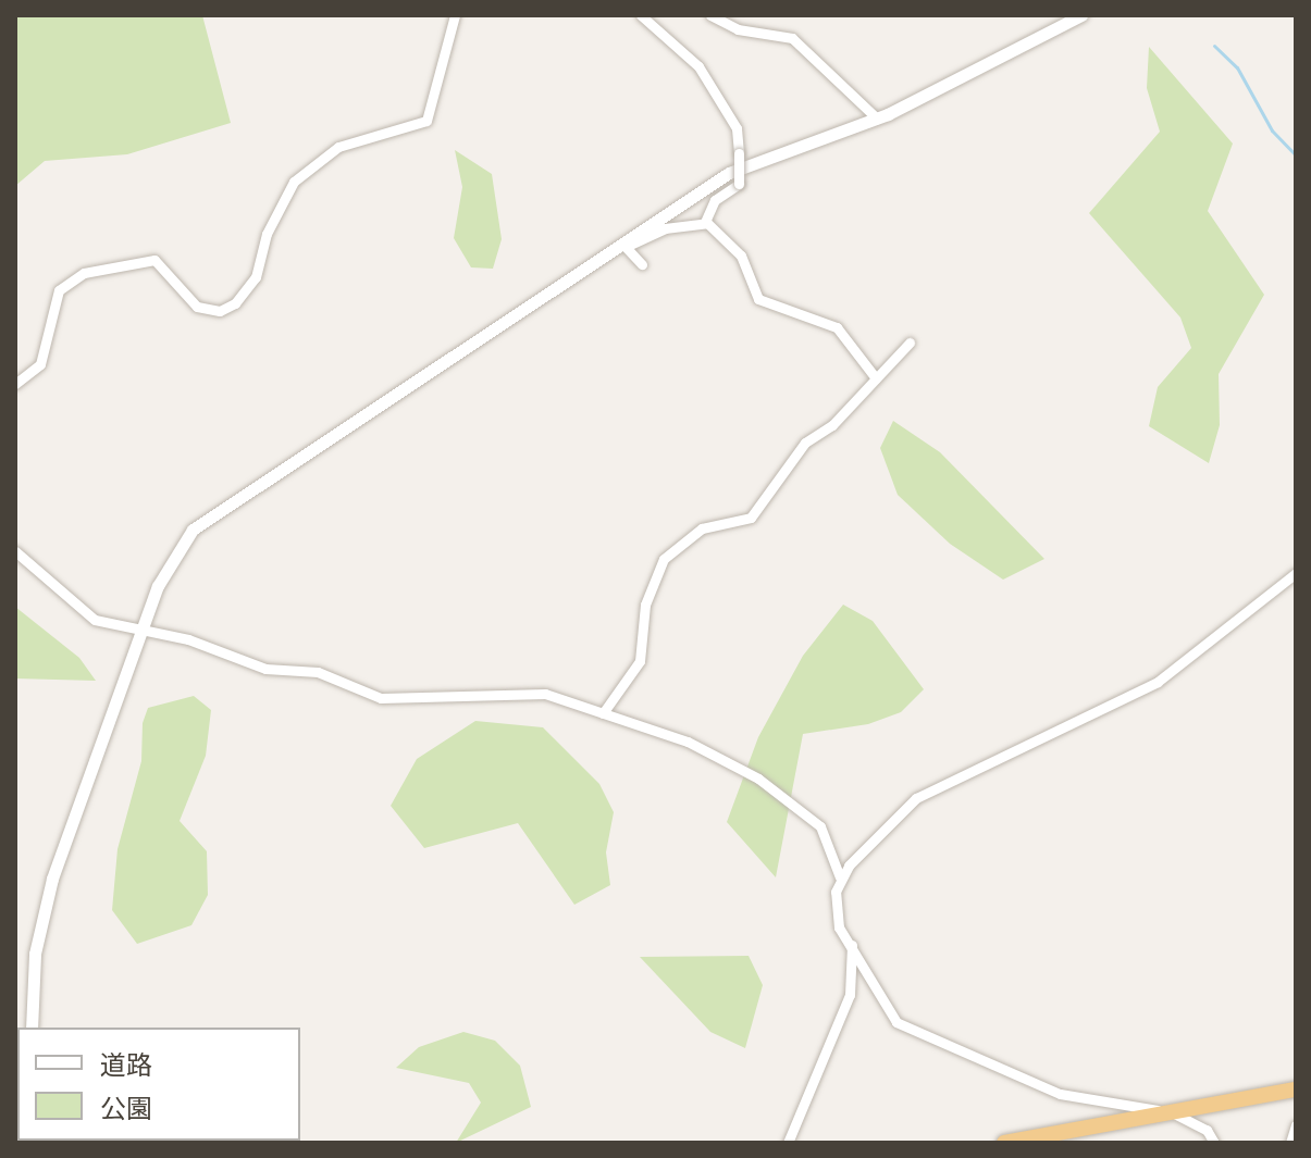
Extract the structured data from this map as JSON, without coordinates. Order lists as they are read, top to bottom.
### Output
{
  "legend": ["道路", "公園"]
}
